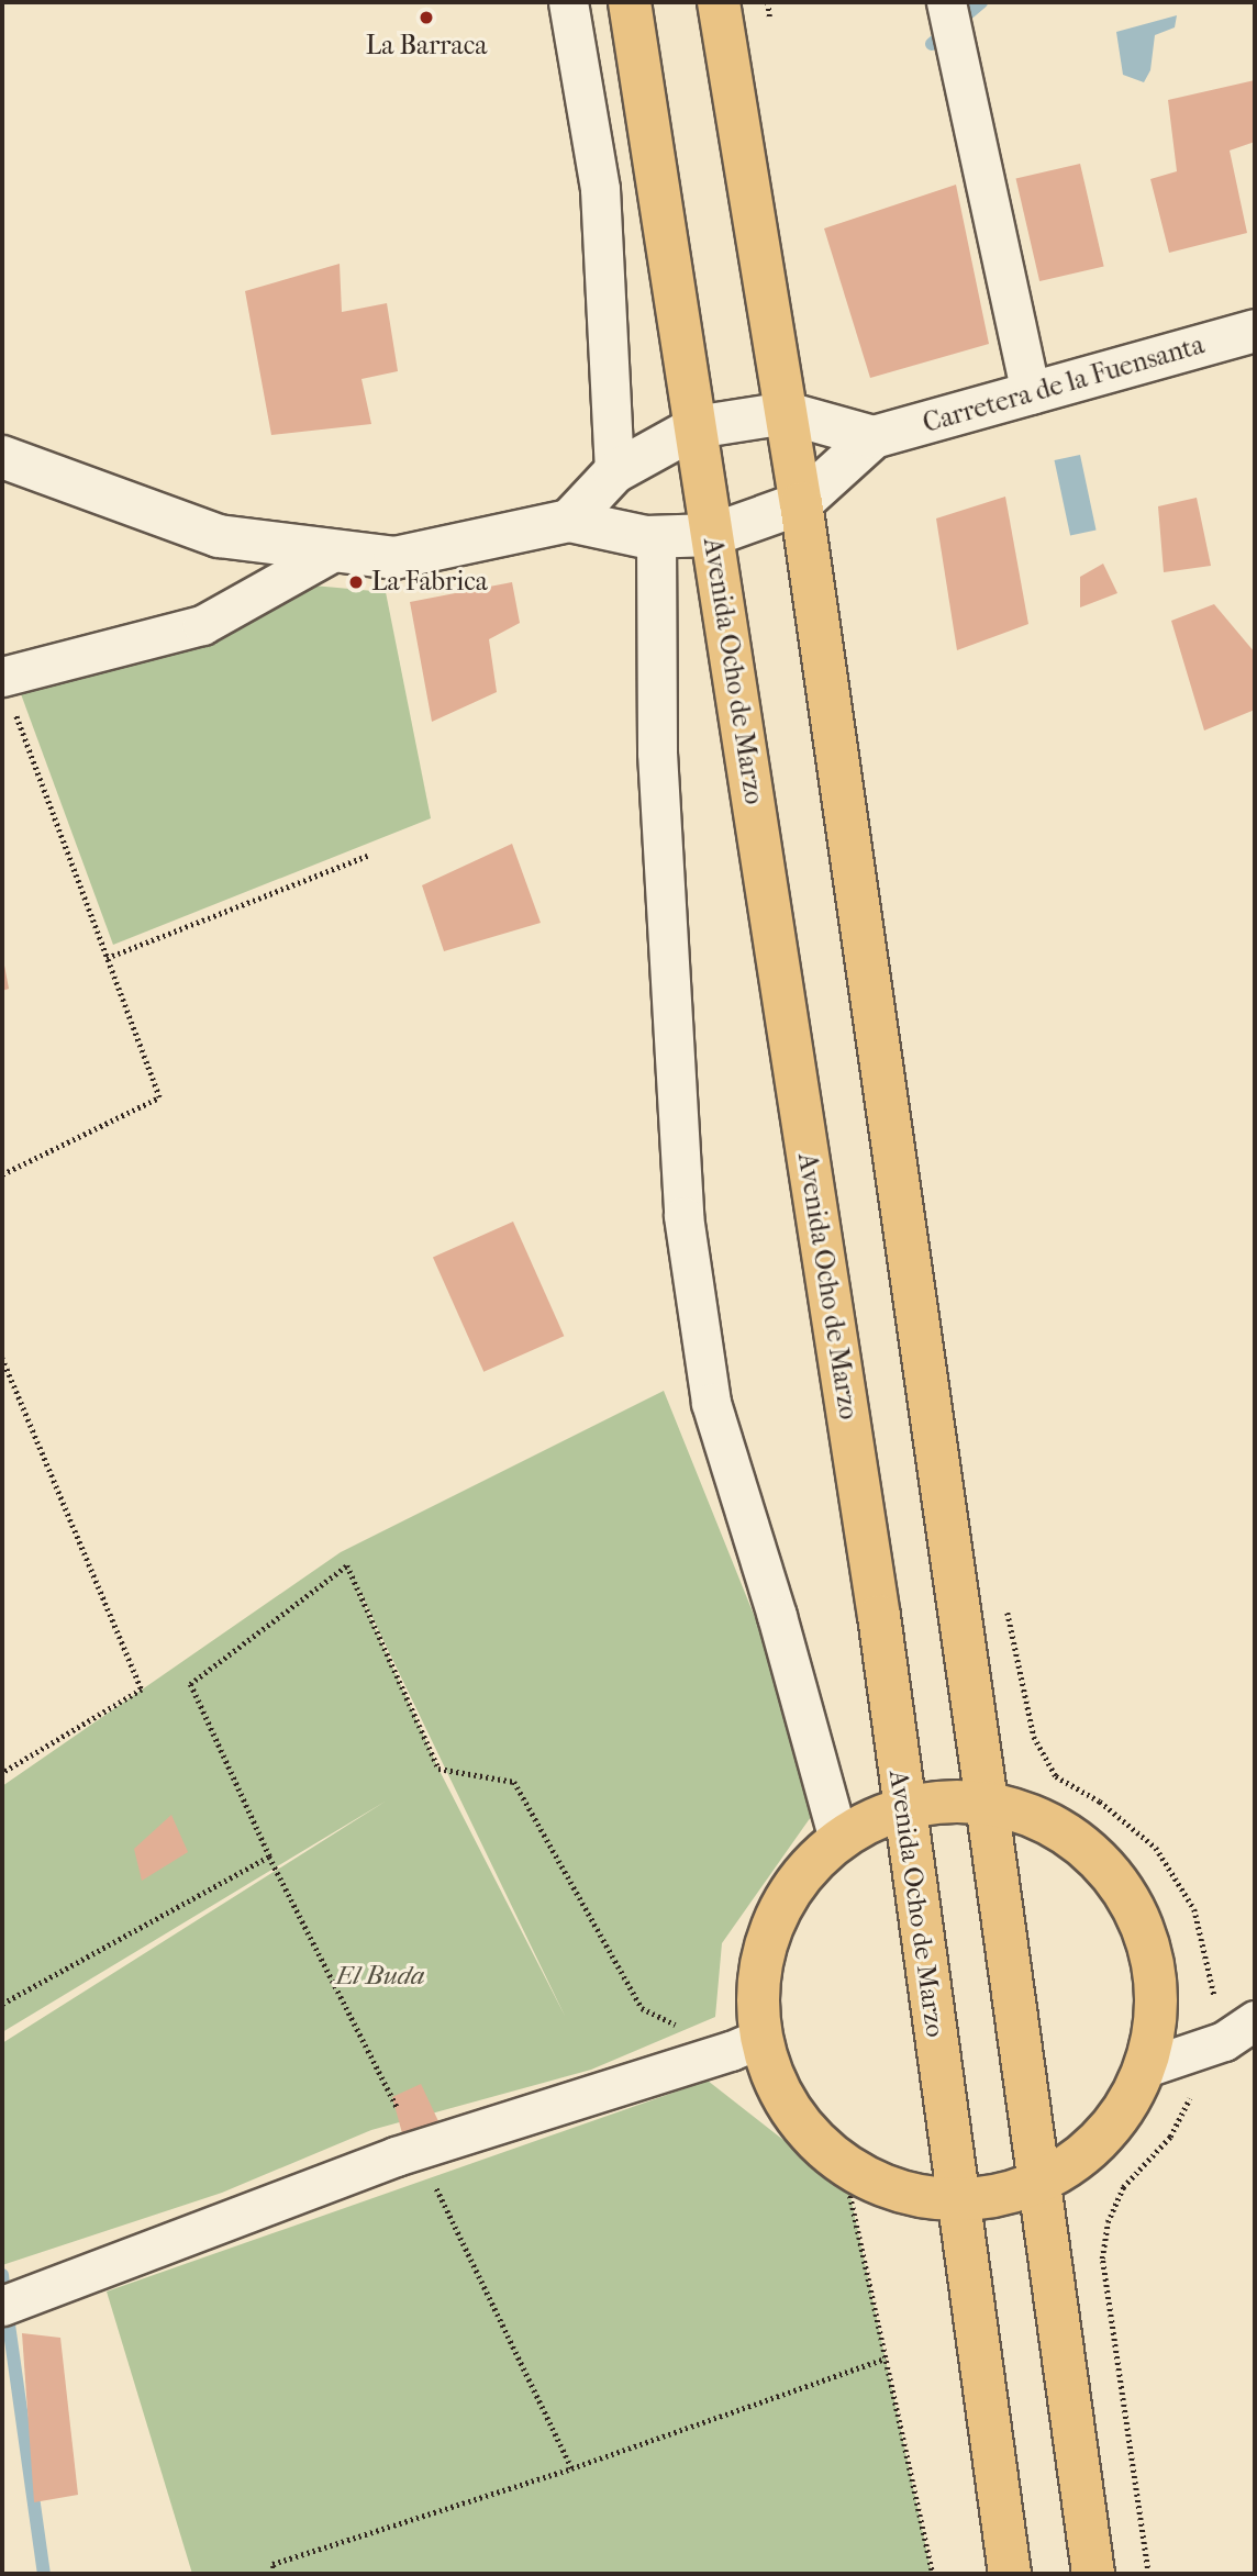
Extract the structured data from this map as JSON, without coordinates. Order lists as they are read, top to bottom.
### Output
{
  "streets": {
    "main road": ["Carretera de la Fuensanta", "Avenida Ocho de Marzo"]
  },
  "parks": ["El Buda"],
  "places": ["La Barraca", "La Fabrica"]
}
